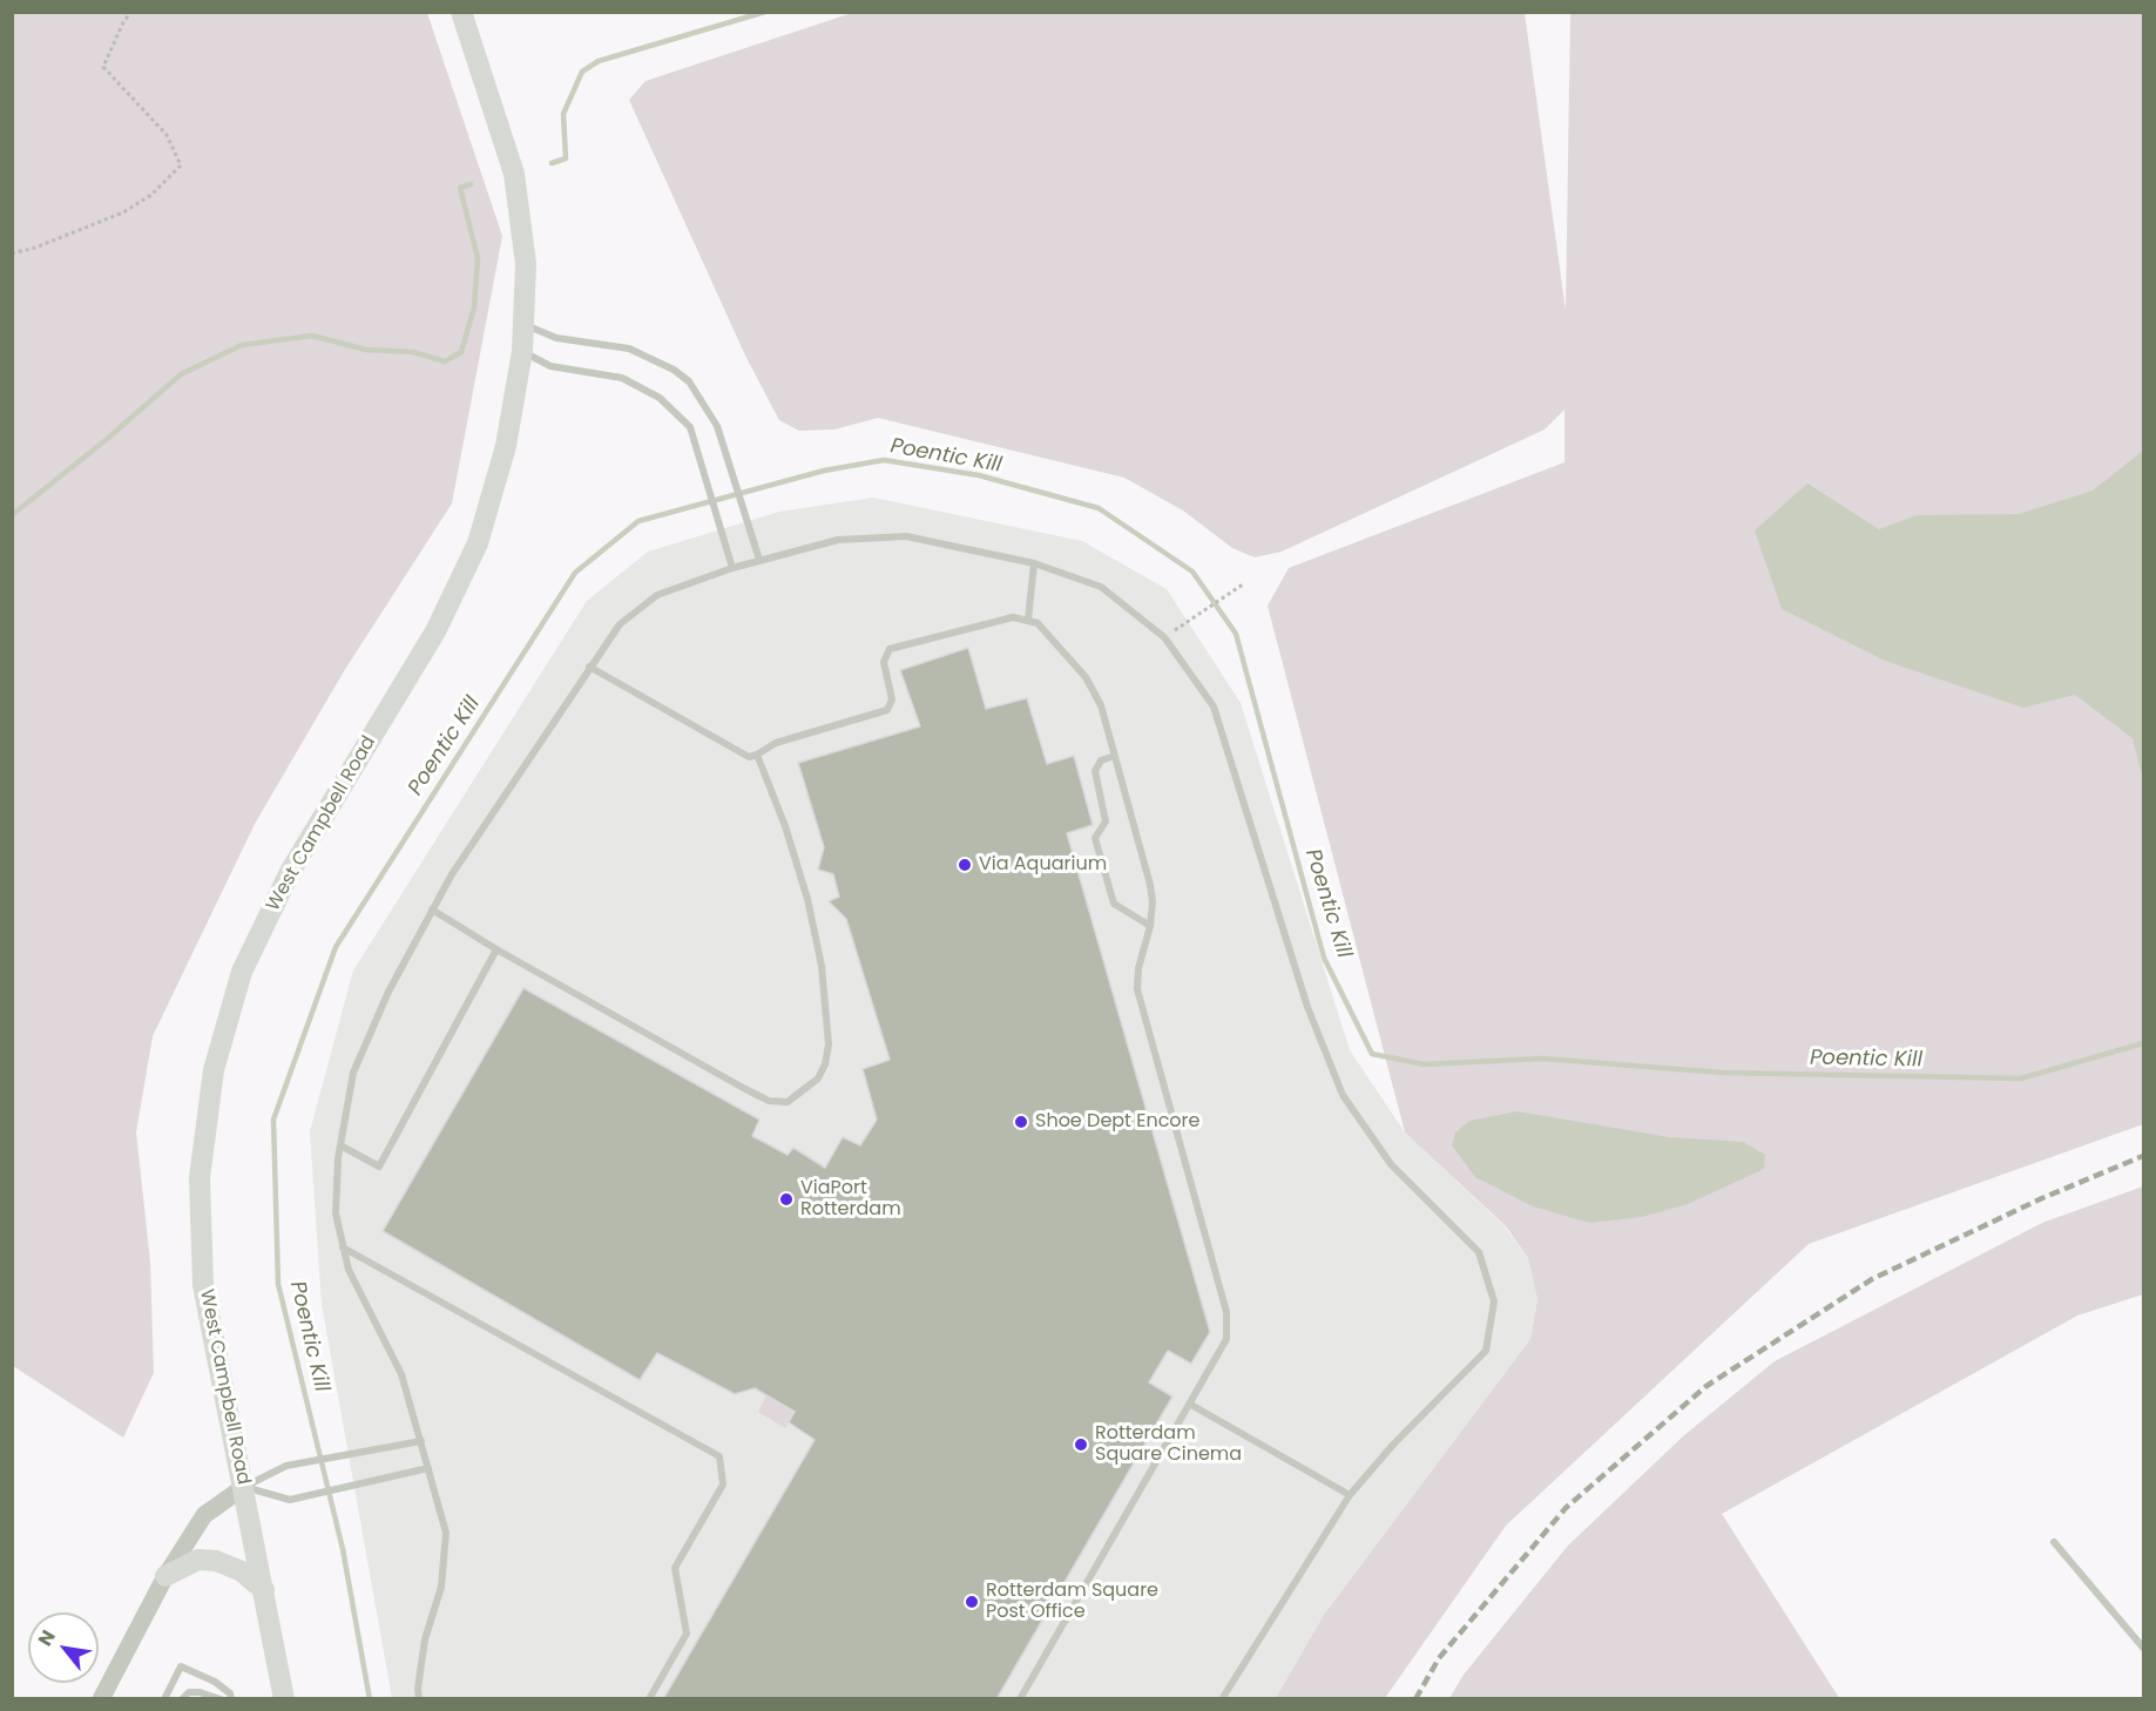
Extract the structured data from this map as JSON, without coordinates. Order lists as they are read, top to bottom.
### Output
{
  "streets": {
    "main road": ["West Campbell Road"]
  },
  "water": ["Poentic Kill"],
  "places": [
    "Via Aquarium",
    "Shoe Dept Encore",
    "ViaPort Rotterdam",
    "Rotterdam Square Cinema",
    "Rotterdam Square Post Office"
  ],
  "north": "top left"
}
